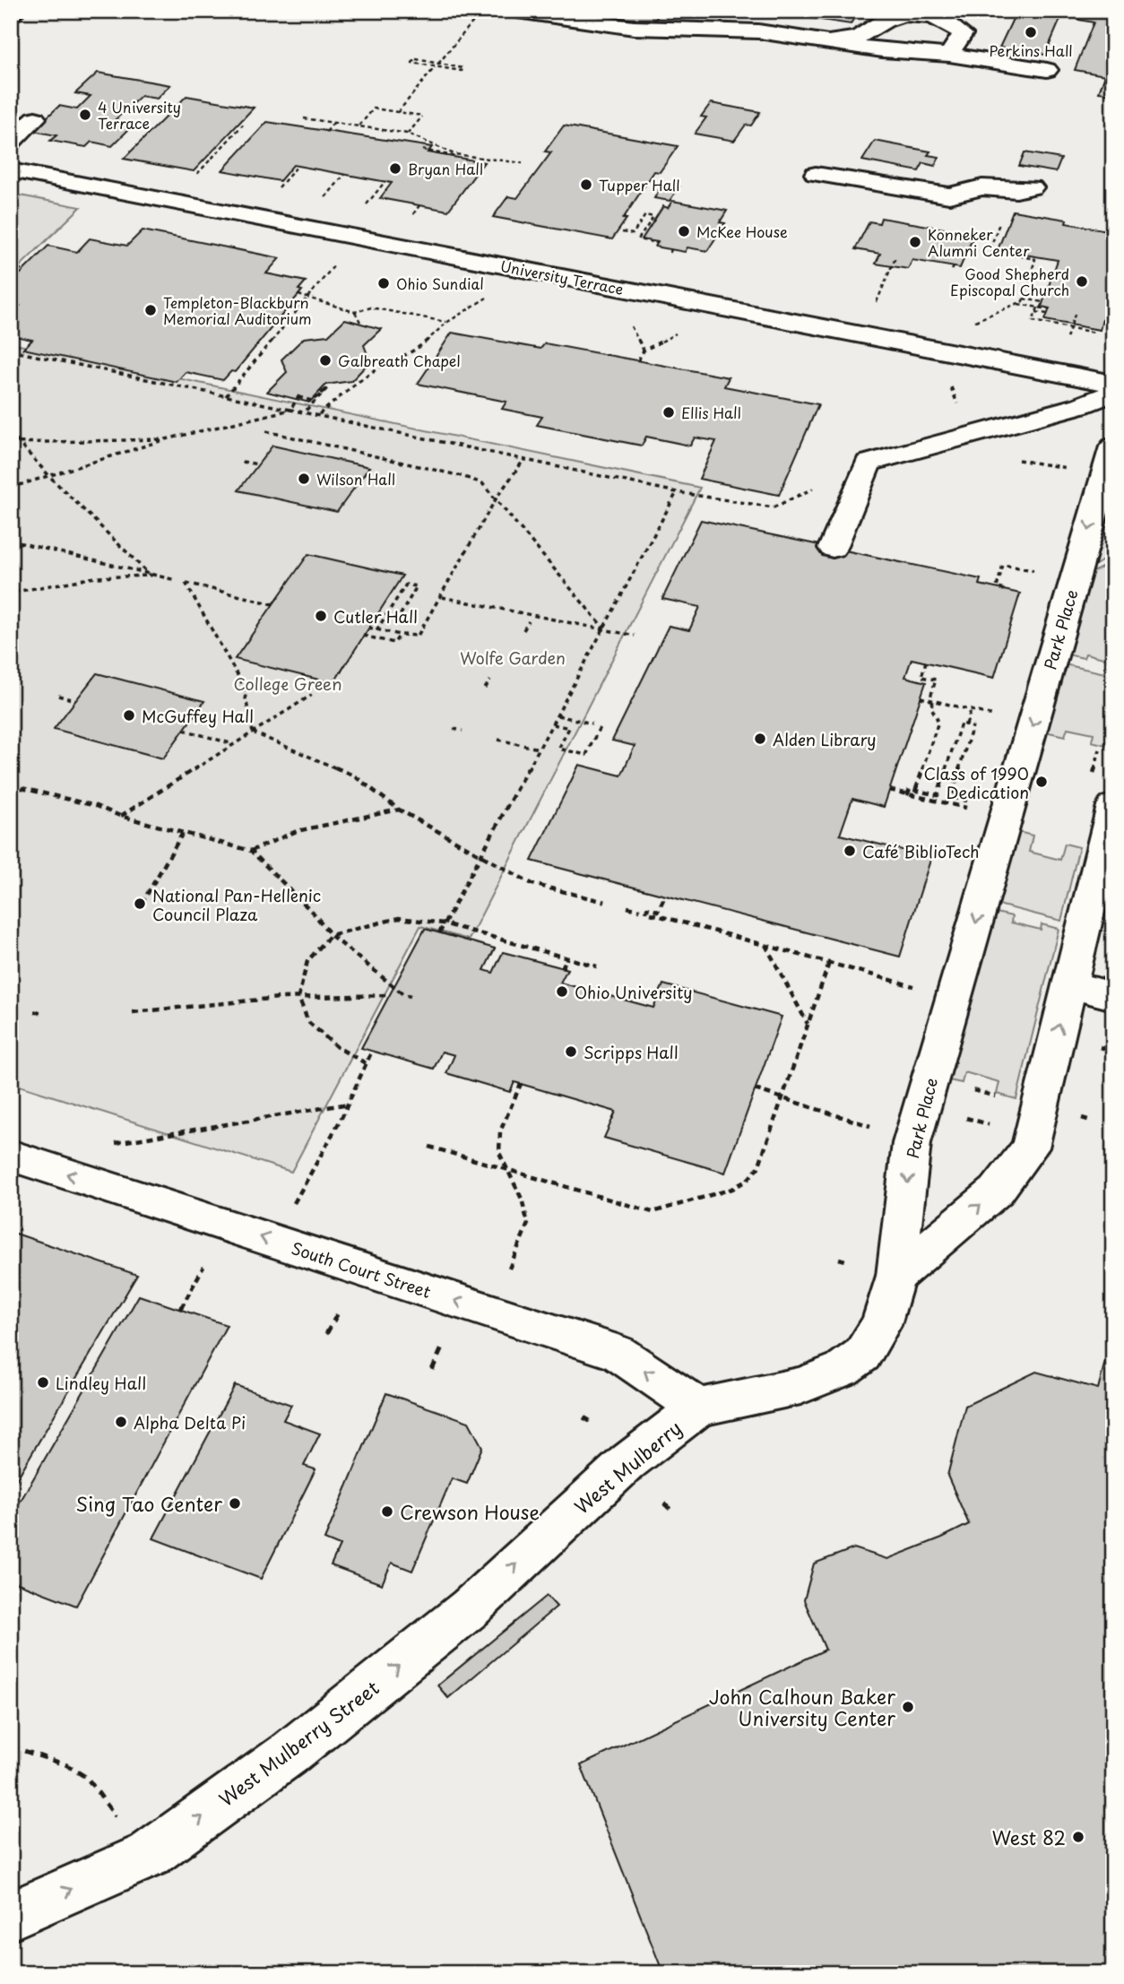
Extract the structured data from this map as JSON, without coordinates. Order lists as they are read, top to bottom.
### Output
{
  "streets": {
    "street": [
      "University Terrace",
      "Park Place",
      "South Court Street",
      "West Mulberry",
      "West Mulberry Street"
    ]
  },
  "crossings": [
    ["Park Place", "South Court Street"],
    ["Park Place", "West Mulberry"],
    ["South Court Street", "West Mulberry"],
    ["West Mulberry", "West Mulberry Street"]
  ],
  "one_way": ["South Court Street", "West Mulberry Street"],
  "parks": ["Wolfe Garden", "College Green"],
  "places": [
    "Perkins Hall",
    "4 University Terrace",
    "Bryan Hall",
    "Tupper Hall",
    "McKee House",
    "Konneker Alumni Center",
    "Good Shepherd Episcopal Church",
    "Ohio Sundial",
    "Templeton-Blackburn Memorial Auditorium",
    "Galbreath Chapel",
    "Ellis Hall",
    "Wilson Hall",
    "Cutler Hall",
    "McGuffey Hall",
    "Alden Library",
    "Class of 1990 Dedication",
    "Café BiblioTech",
    "National Pan-Hellenic Council Plaza",
    "Ohio University",
    "Scripps Hall",
    "Lindley Hall",
    "Alpha Delta Pi",
    "Sing Tao Center",
    "Crewson House",
    "John Calhoun Baker University Center",
    "West 82"
  ]
}
